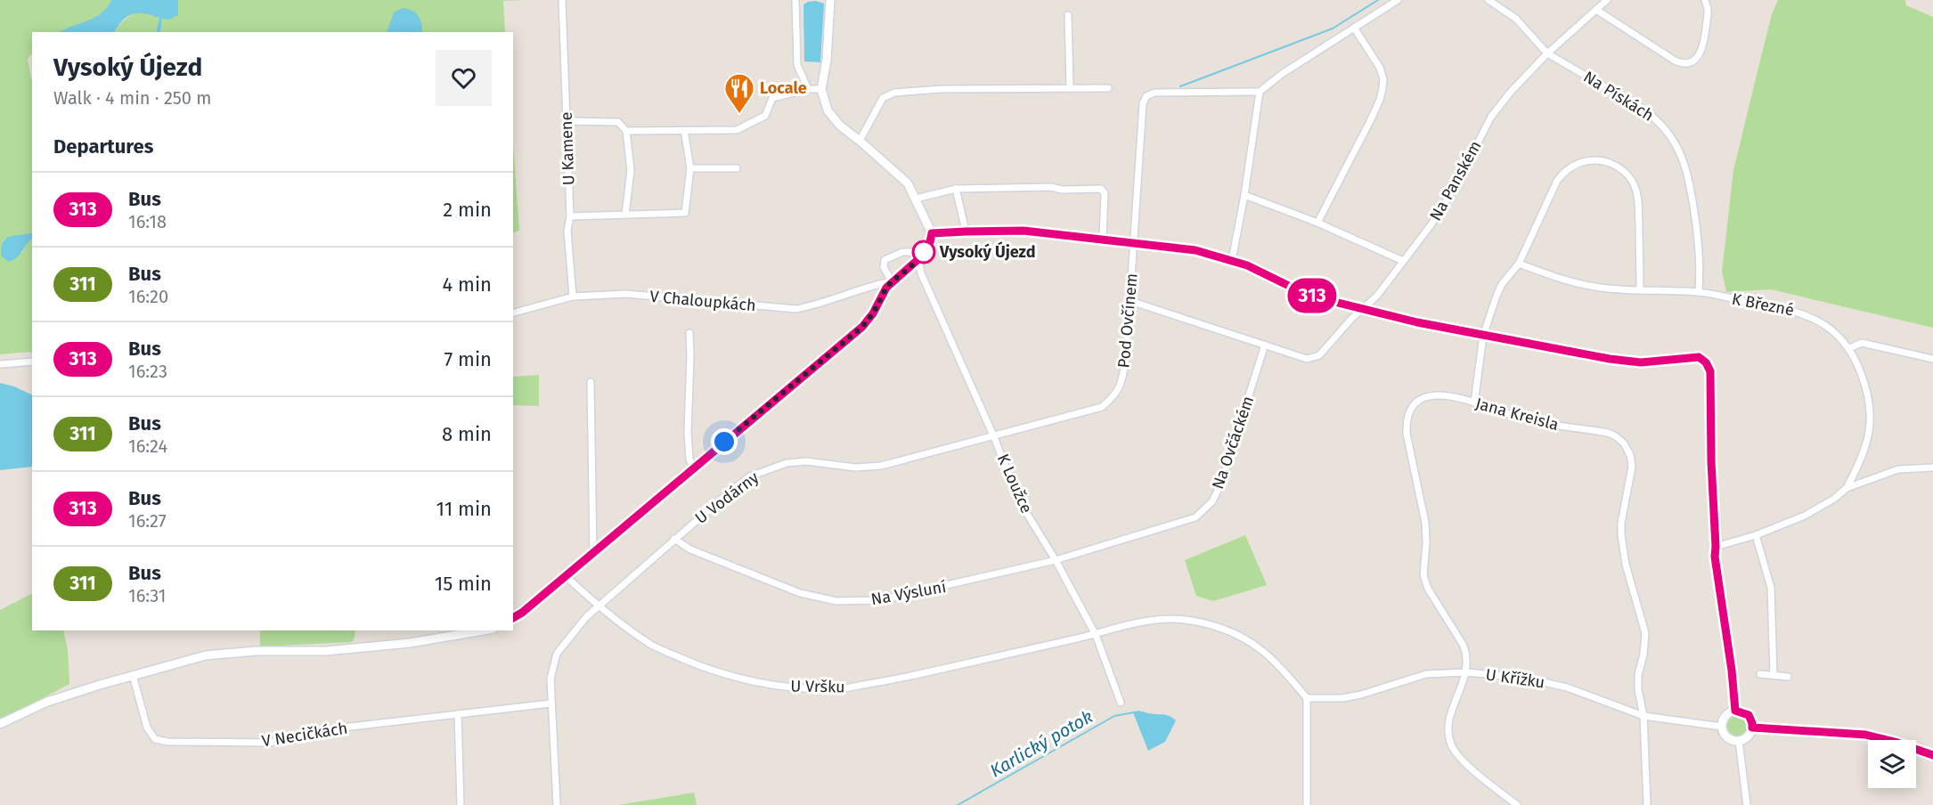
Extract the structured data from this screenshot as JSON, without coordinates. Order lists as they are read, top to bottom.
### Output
{
  "streets": {
    "street": [
      "Na Pískách",
      "U Kamene",
      "Na Panském",
      "V Chaloupkách",
      "K Březné",
      "Pod Ovčínem",
      "Jana Kreisla",
      "Na Ovčáckém",
      "K Loužce",
      "U Vodárny",
      "Na Výsluní",
      "U Křížku",
      "U Vršku",
      "V Necičkách"
    ]
  },
  "crossings": [
    ["Na Pískách", "Na Panském"],
    ["Na Pískách", "K Březné"],
    ["U Kamene", "V Chaloupkách"],
    ["Na Panském", "Na Ovčáckém"],
    ["Pod Ovčínem", "K Loužce"],
    ["Pod Ovčínem", "U Vodárny"],
    ["Jana Kreisla", "U Křížku"],
    ["Na Ovčáckém", "K Loužce"],
    ["Na Ovčáckém", "Na Výsluní"],
    ["K Loužce", "U Vodárny"],
    ["K Loužce", "Na Výsluní"],
    ["K Loužce", "U Vršku"],
    ["U Vodárny", "Na Výsluní"],
    ["U Vodárny", "U Vršku"],
    ["U Vodárny", "V Necičkách"],
    ["U Křížku", "U Vršku"]
  ],
  "water": ["Karlický potok"],
  "places": {
    "restaurant": ["Locale"],
    "other": ["Vysoký Újezd"]
  },
  "lines": ["bus line 313"],
  "page": {
    "on_map": "313",
    "heading": [
      ["Vysoký Újezd", "Walk · 4 min · 250 m"],
      "Departures"
    ],
    "list": [
      {
        "mark": "313",
        "name": "Bus",
        "note": "16:18",
        "value": "2 min"
      },
      {
        "mark": "311",
        "name": "Bus",
        "note": "16:20",
        "value": "4 min"
      },
      {
        "mark": "313",
        "name": "Bus",
        "note": "16:23",
        "value": "7 min"
      },
      {
        "mark": "311",
        "name": "Bus",
        "note": "16:24",
        "value": "8 min"
      },
      {
        "mark": "313",
        "name": "Bus",
        "note": "16:27",
        "value": "11 min"
      },
      {
        "mark": "311",
        "name": "Bus",
        "note": "16:31",
        "value": "15 min"
      }
    ]
  }
}
